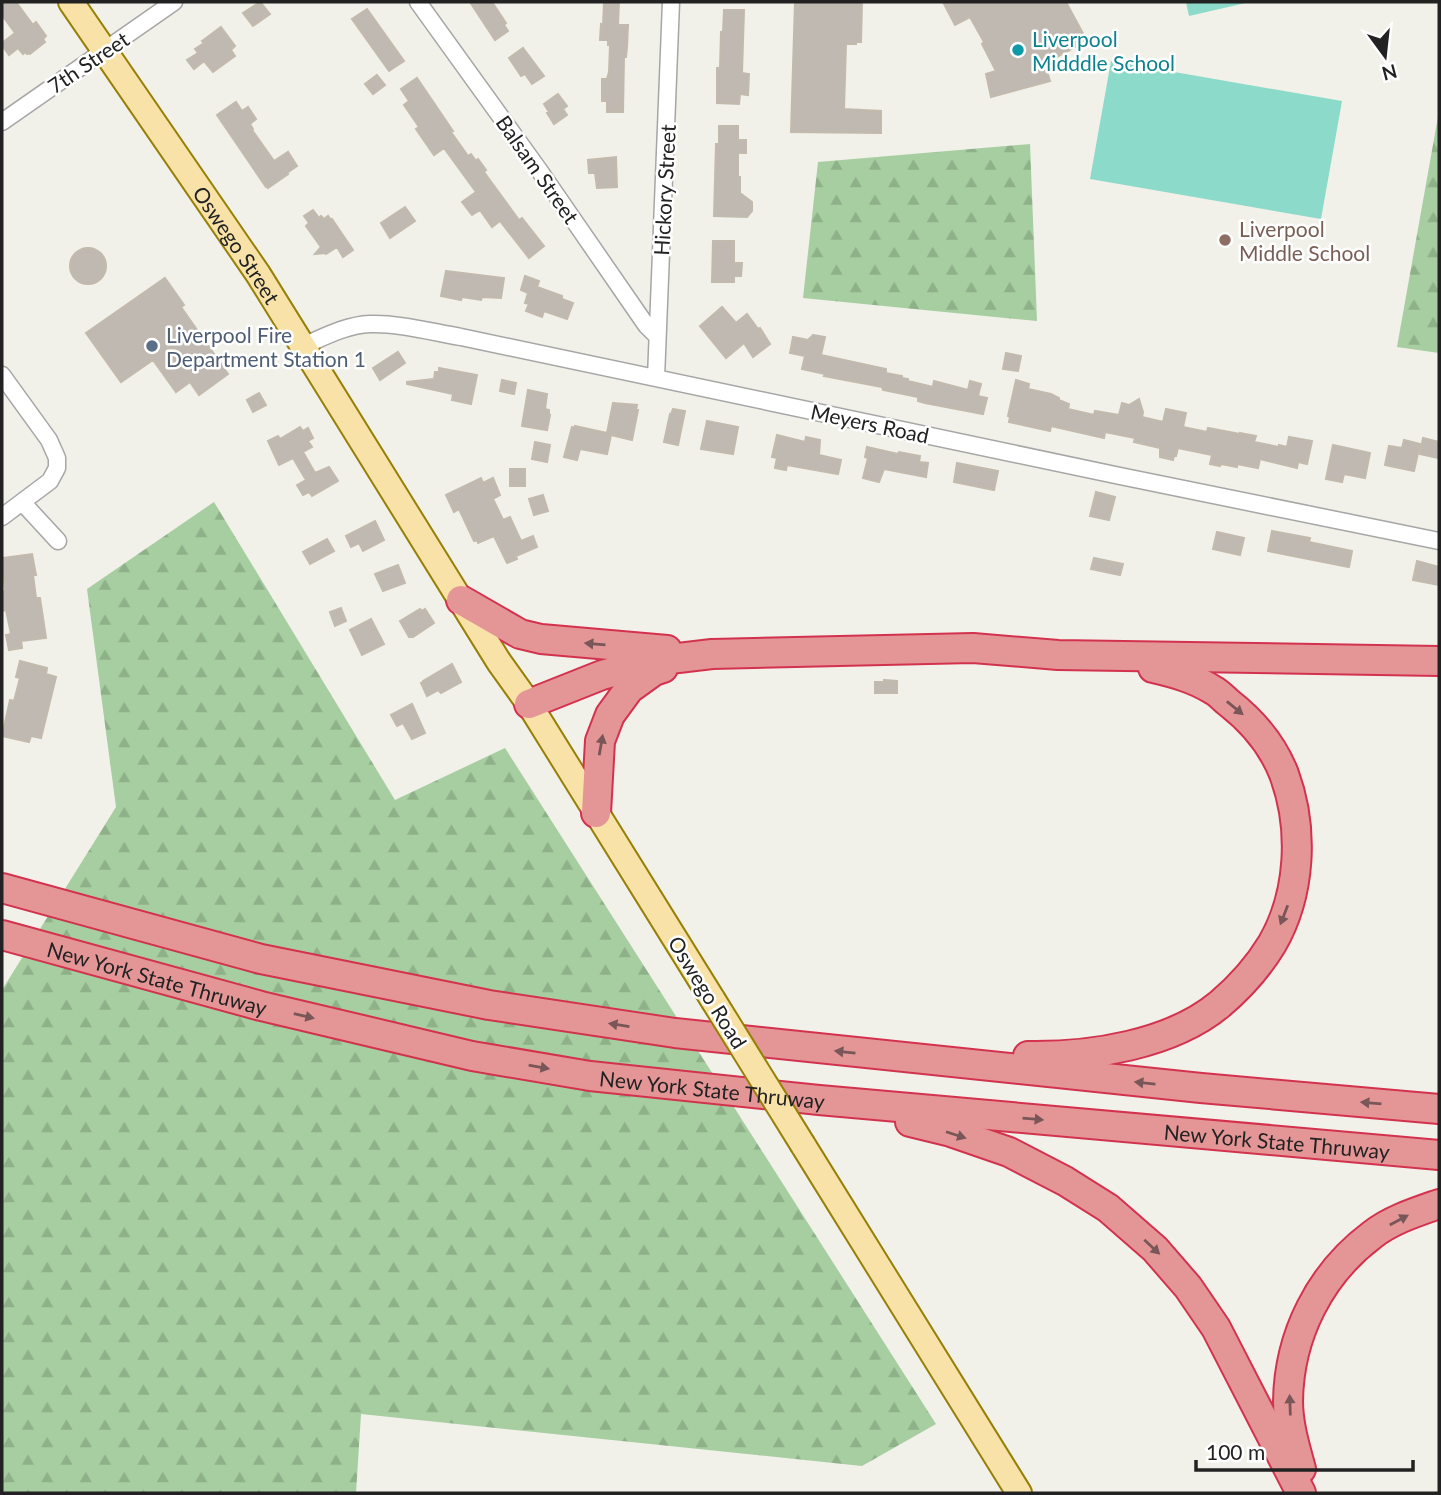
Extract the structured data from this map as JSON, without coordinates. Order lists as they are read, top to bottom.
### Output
{
  "streets": {
    "highway": ["New York State Thruway"],
    "main road": ["Oswego Street", "Oswego Road"],
    "street": [
      "7th Street",
      "Balsam Street",
      "Hickory Street",
      "Meyers Road"
    ]
  },
  "crossings": [
    ["7th Street", "Oswego Street"],
    ["Balsam Street", "Hickory Street"],
    ["Hickory Street", "Meyers Road"],
    ["Oswego Street", "Meyers Road"],
    ["Oswego Street", "Oswego Road"]
  ],
  "places": ["Liverpool Midddle School", "Liverpool Middle School", "Liverpool Fire Department Station 1"],
  "scale_bar": "100 m",
  "north": "bottom"
}
